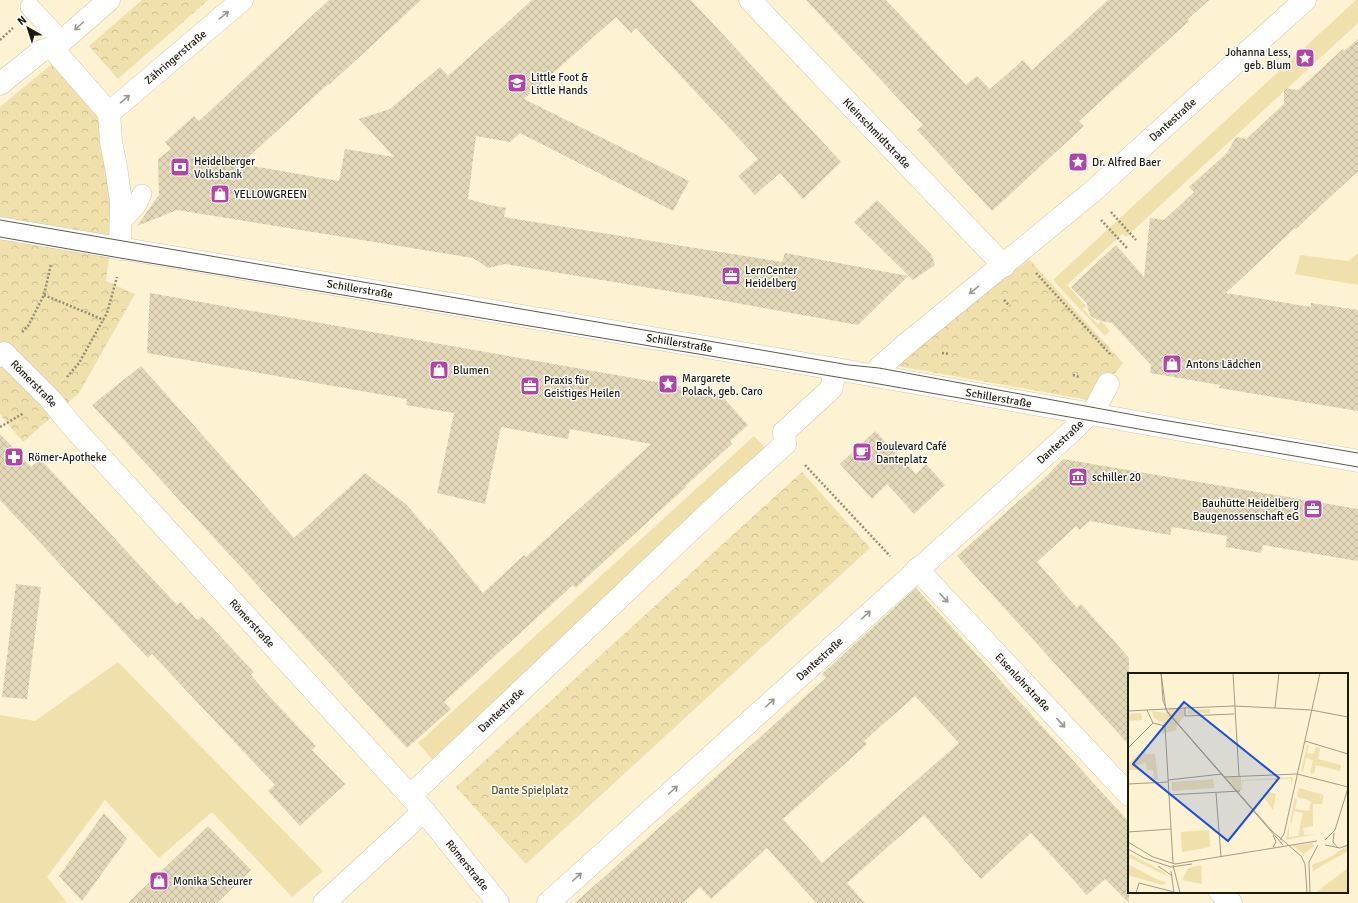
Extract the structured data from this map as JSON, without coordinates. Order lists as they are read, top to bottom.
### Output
{
  "streets": {
    "street": [
      "Zähringerstraße",
      "Dantestraße",
      "Kleinschmidtstraße",
      "Schillerstraße",
      "Römerstraße",
      "Eisenlohrstraße"
    ]
  },
  "crossings": [
    ["Dantestraße", "Kleinschmidtstraße"],
    ["Dantestraße", "Schillerstraße"],
    ["Dantestraße", "Römerstraße"],
    ["Dantestraße", "Eisenlohrstraße"]
  ],
  "one_way": ["Eisenlohrstraße"],
  "parks": ["Dante Spielplatz"],
  "places": {
    "place": ["Johanna Less, geb. Blum", "Dr. Alfred Baer", "Margarete Polack, geb. Caro"],
    "school or university": ["Little Foot & Little Hands"],
    "bank": ["Heidelberger Volksbank"],
    "shop": [
      "YELLOWGREEN",
      "Antons Lädchen",
      "Blumen",
      "Monika Scheurer"
    ],
    "office": ["LernCenter Heidelberg", "Praxis für Geistiges Heilen", "Bauhütte Heidelberg Baugenossenschaft eG"],
    "cafe": ["Boulevard Café Danteplatz"],
    "pharmacy": ["Römer-Apotheke"],
    "museum": ["schiller 20"]
  },
  "north": "top left"
}
